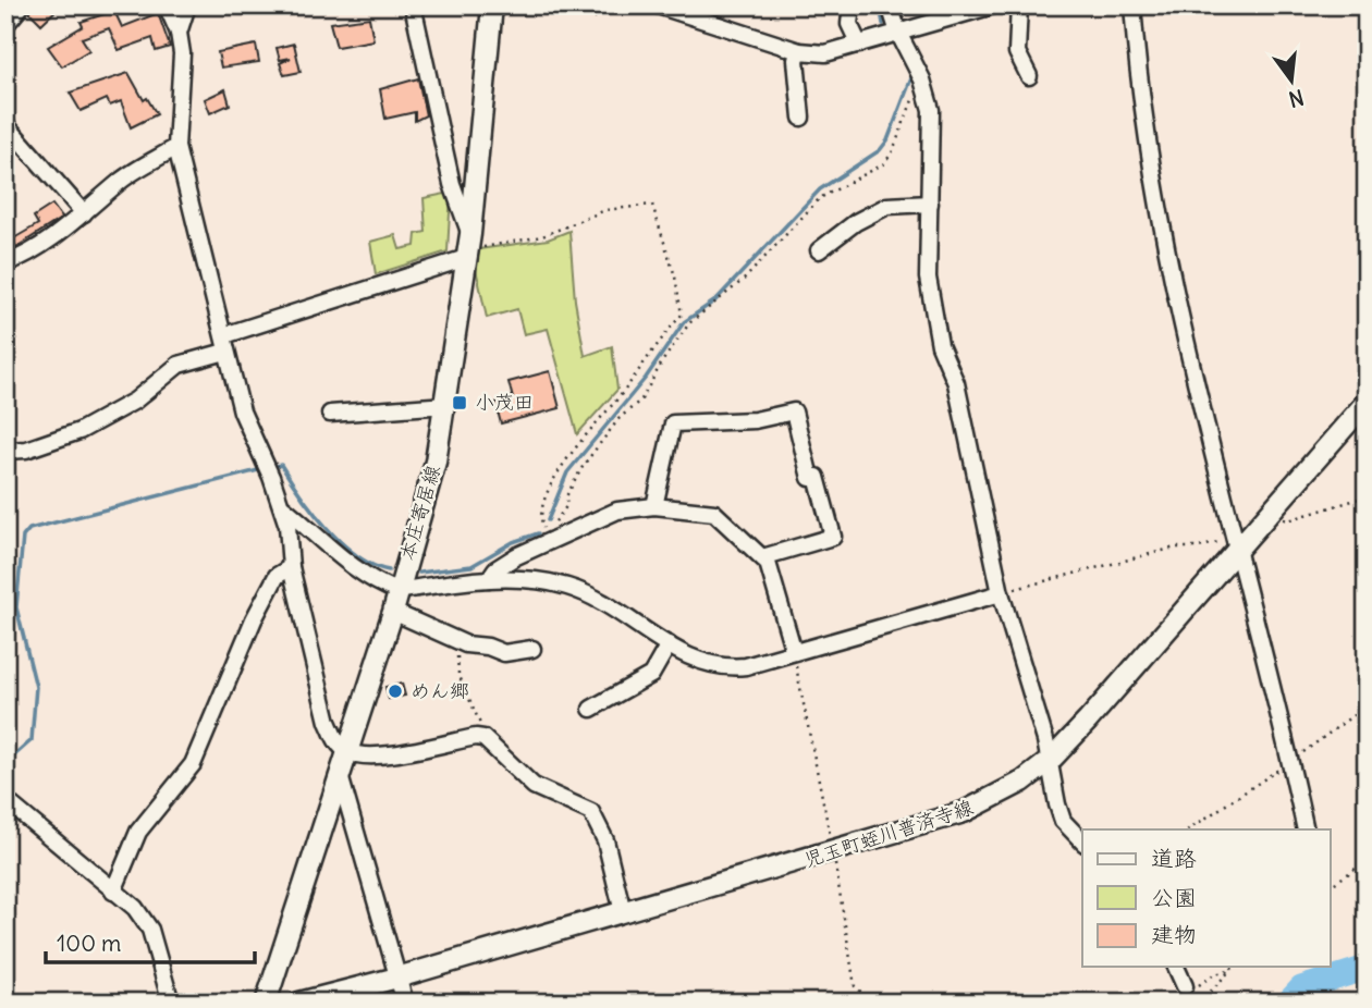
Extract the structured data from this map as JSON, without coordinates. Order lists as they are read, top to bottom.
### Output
{
  "streets": {
    "main road": ["本庄寄居線", "児玉町蛭川普済寺線"]
  },
  "places": {
    "transit": ["小茂田"],
    "other": ["めん郷"]
  },
  "legend": ["道路", "公園", "建物"],
  "scale_bar": "100 m",
  "north": "bottom"
}
